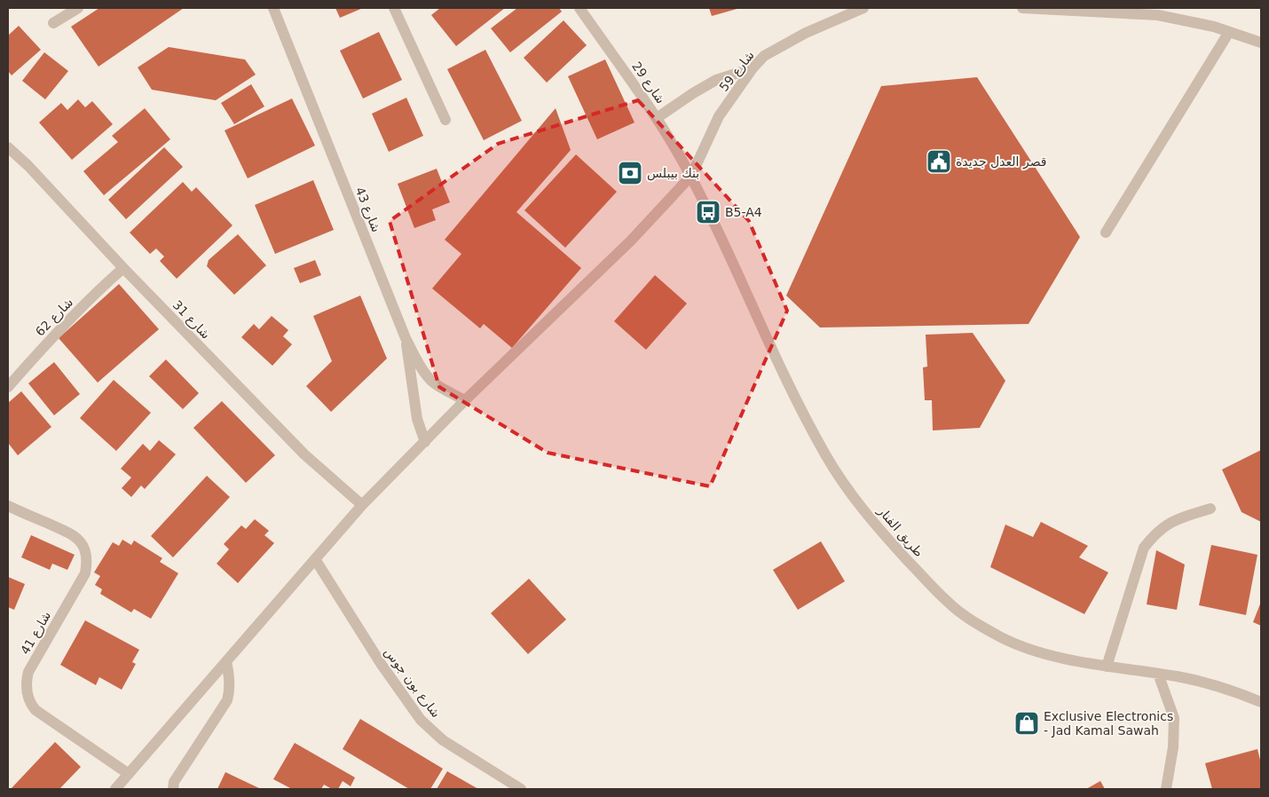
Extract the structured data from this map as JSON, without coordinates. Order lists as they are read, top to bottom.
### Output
{
  "streets": {
    "street": [
      "شارع 59",
      "شارع 29",
      "شارع 43",
      "شارع 62",
      "شارع 31",
      "طريق الفنار",
      "شارع 41",
      "شارع بون جوس"
    ]
  },
  "crossings": [
    ["شارع 59", "شارع 29"],
    ["شارع 59", "شارع 43"],
    ["شارع 59", "شارع 31"],
    ["شارع 59", "طريق الفنار"],
    ["شارع 59", "شارع 41"],
    ["شارع 59", "شارع بون جوس"],
    ["شارع 29", "طريق الفنار"],
    ["شارع 62", "شارع 31"]
  ],
  "places": {
    "public building": ["قصر العدل جديدة"],
    "bank": ["بنك بيبلس"],
    "bus stop": ["B5-A4"],
    "shop": ["Exclusive Electronics - Jad Kamal Sawah"]
  }
}
